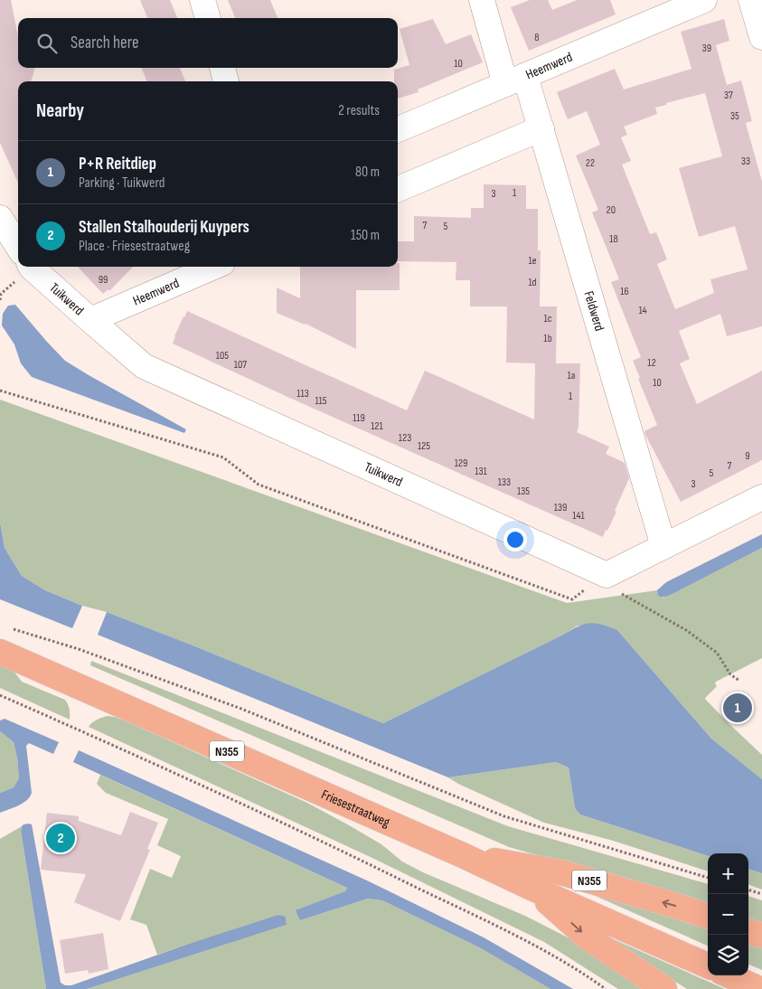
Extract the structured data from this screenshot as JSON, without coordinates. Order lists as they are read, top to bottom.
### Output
{
  "streets": {
    "main road": ["N355", "Friesestraatweg"],
    "street": ["Heemwerd", "Tuikwerd", "Feldwerd"]
  },
  "crossings": [
    ["Heemwerd", "Tuikwerd"],
    ["Heemwerd", "Feldwerd"],
    ["N355", "Friesestraatweg"]
  ],
  "house_numbers": [
    "8",
    "39",
    "10",
    "37",
    "35",
    "33",
    "22",
    "1",
    "3",
    "20",
    "7",
    "5",
    "18",
    "1e",
    "99",
    "1d",
    "16",
    "14",
    "1c",
    "1b",
    "105",
    "12",
    "107",
    "1a",
    "10",
    "113",
    "1",
    "115",
    "119",
    "121",
    "123",
    "125",
    "9",
    "129",
    "7",
    "131",
    "5",
    "133",
    "3",
    "135",
    "139",
    "141"
  ],
  "page": {
    "search": "Search here",
    "heading": ["Nearby", "2 results"],
    "list": [
      {
        "mark": "1",
        "name": "P+R Reitdiep",
        "note": "Parking · Tuikwerd",
        "value": "80 m"
      },
      {
        "mark": "2",
        "name": "Stallen Stalhouderij Kuypers",
        "note": "Place · Friesestraatweg",
        "value": "150 m"
      }
    ],
    "pins": ["1", "2"],
    "map_buttons": ["+", "−"]
  }
}
